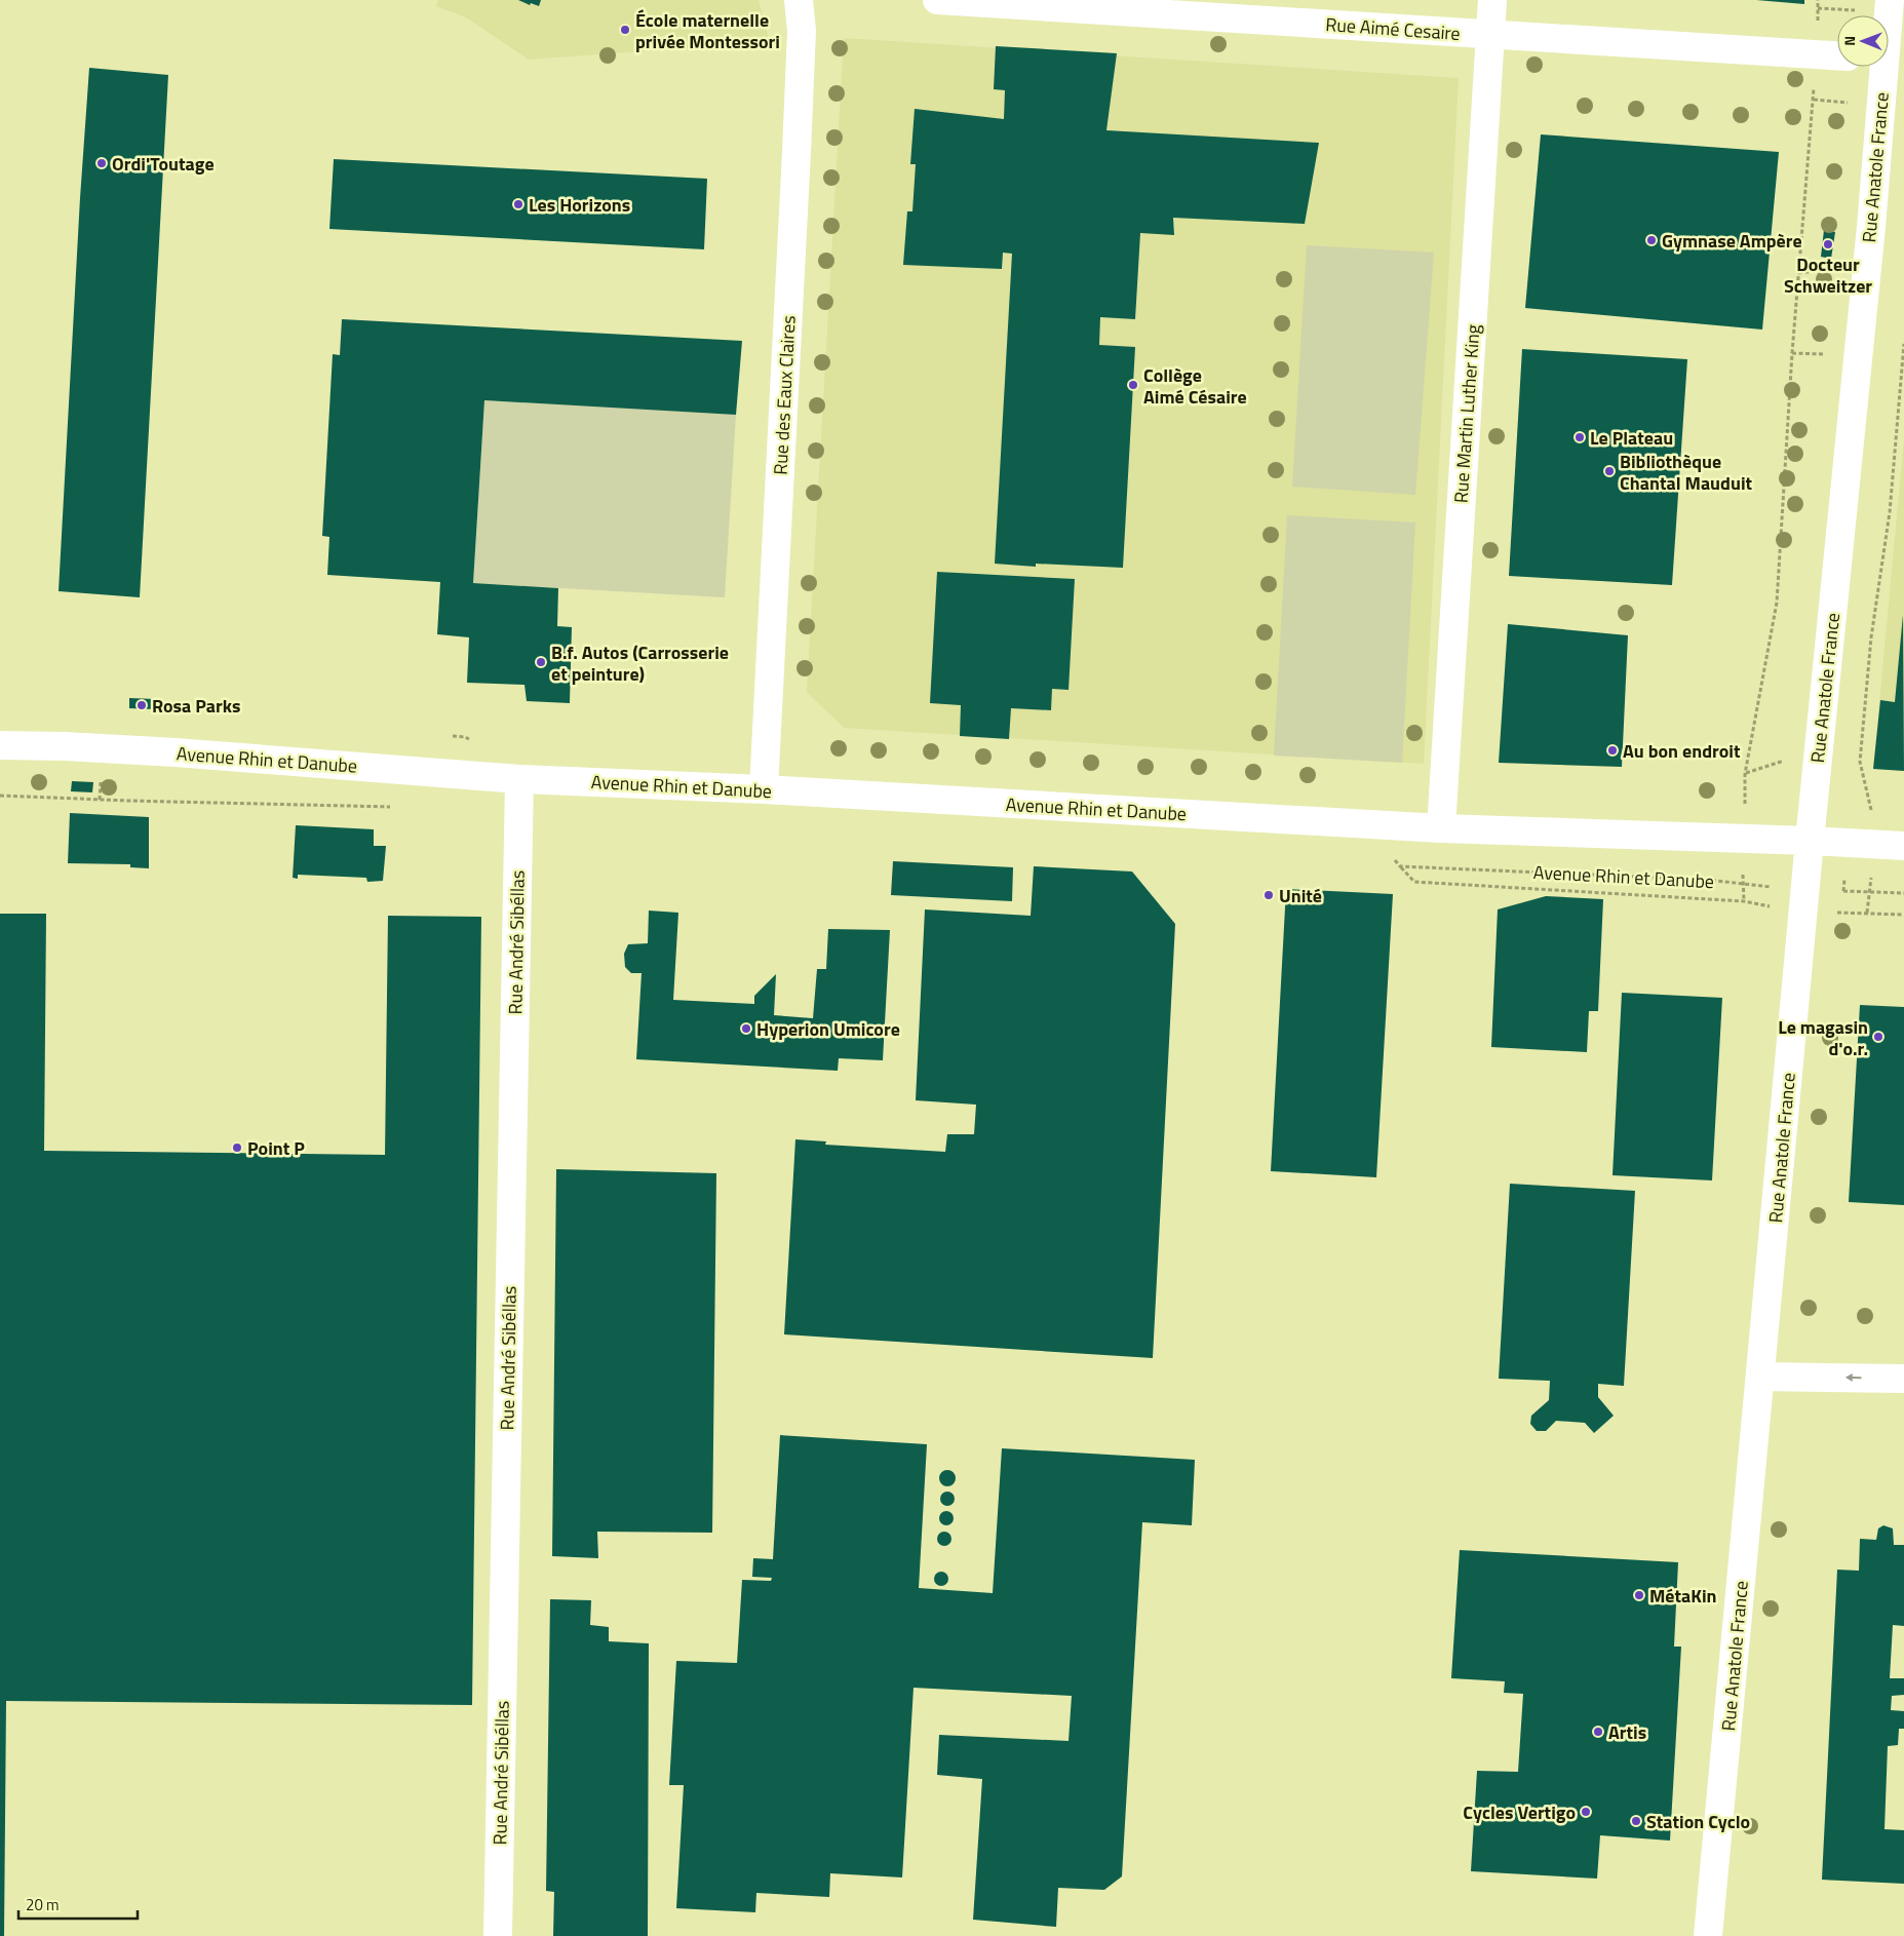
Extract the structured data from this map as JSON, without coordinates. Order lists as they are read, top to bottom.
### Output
{
  "streets": {
    "street": [
      "Rue Aimé Cesaire",
      "Rue Anatole France",
      "Rue des Eaux Claires",
      "Rue Martin Luther King",
      "Avenue Rhin et Danube",
      "Rue André Sibéllas"
    ]
  },
  "crossings": [
    ["Rue Aimé Cesaire", "Rue Martin Luther King"],
    ["Rue Anatole France", "Avenue Rhin et Danube"],
    ["Rue des Eaux Claires", "Avenue Rhin et Danube"],
    ["Rue Martin Luther King", "Avenue Rhin et Danube"],
    ["Avenue Rhin et Danube", "Rue André Sibéllas"]
  ],
  "places": [
    "École maternelle privée Montessori",
    "Ordi'Toutage",
    "Les Horizons",
    "Gymnase Ampère",
    "Docteur Schweitzer",
    "Collège Aimé Césaire",
    "Le Plateau",
    "Bibliothèque Chantal Mauduit",
    "B.f. Autos (Carrosserie et peinture)",
    "Rosa Parks",
    "Au bon endroit",
    "Unité",
    "Hyperion Umicore",
    "Le magasin d'o.r.",
    "Point P",
    "MétaKin",
    "Artis",
    "Cycles Vertigo",
    "Station Cyclo"
  ],
  "scale_bar": "20 m",
  "north": "left"
}
